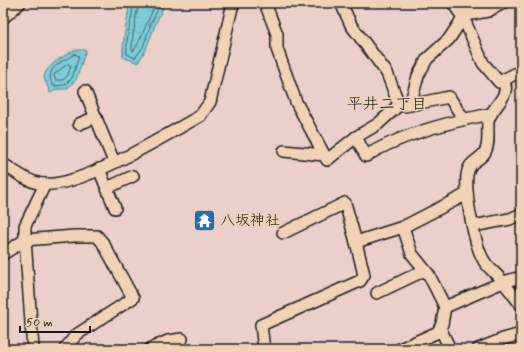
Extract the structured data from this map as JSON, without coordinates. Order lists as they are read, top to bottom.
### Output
{
  "districts": ["平井二丁目"],
  "places": {
    "temple": ["八坂神社"]
  },
  "scale_bar": "50 m"
}
